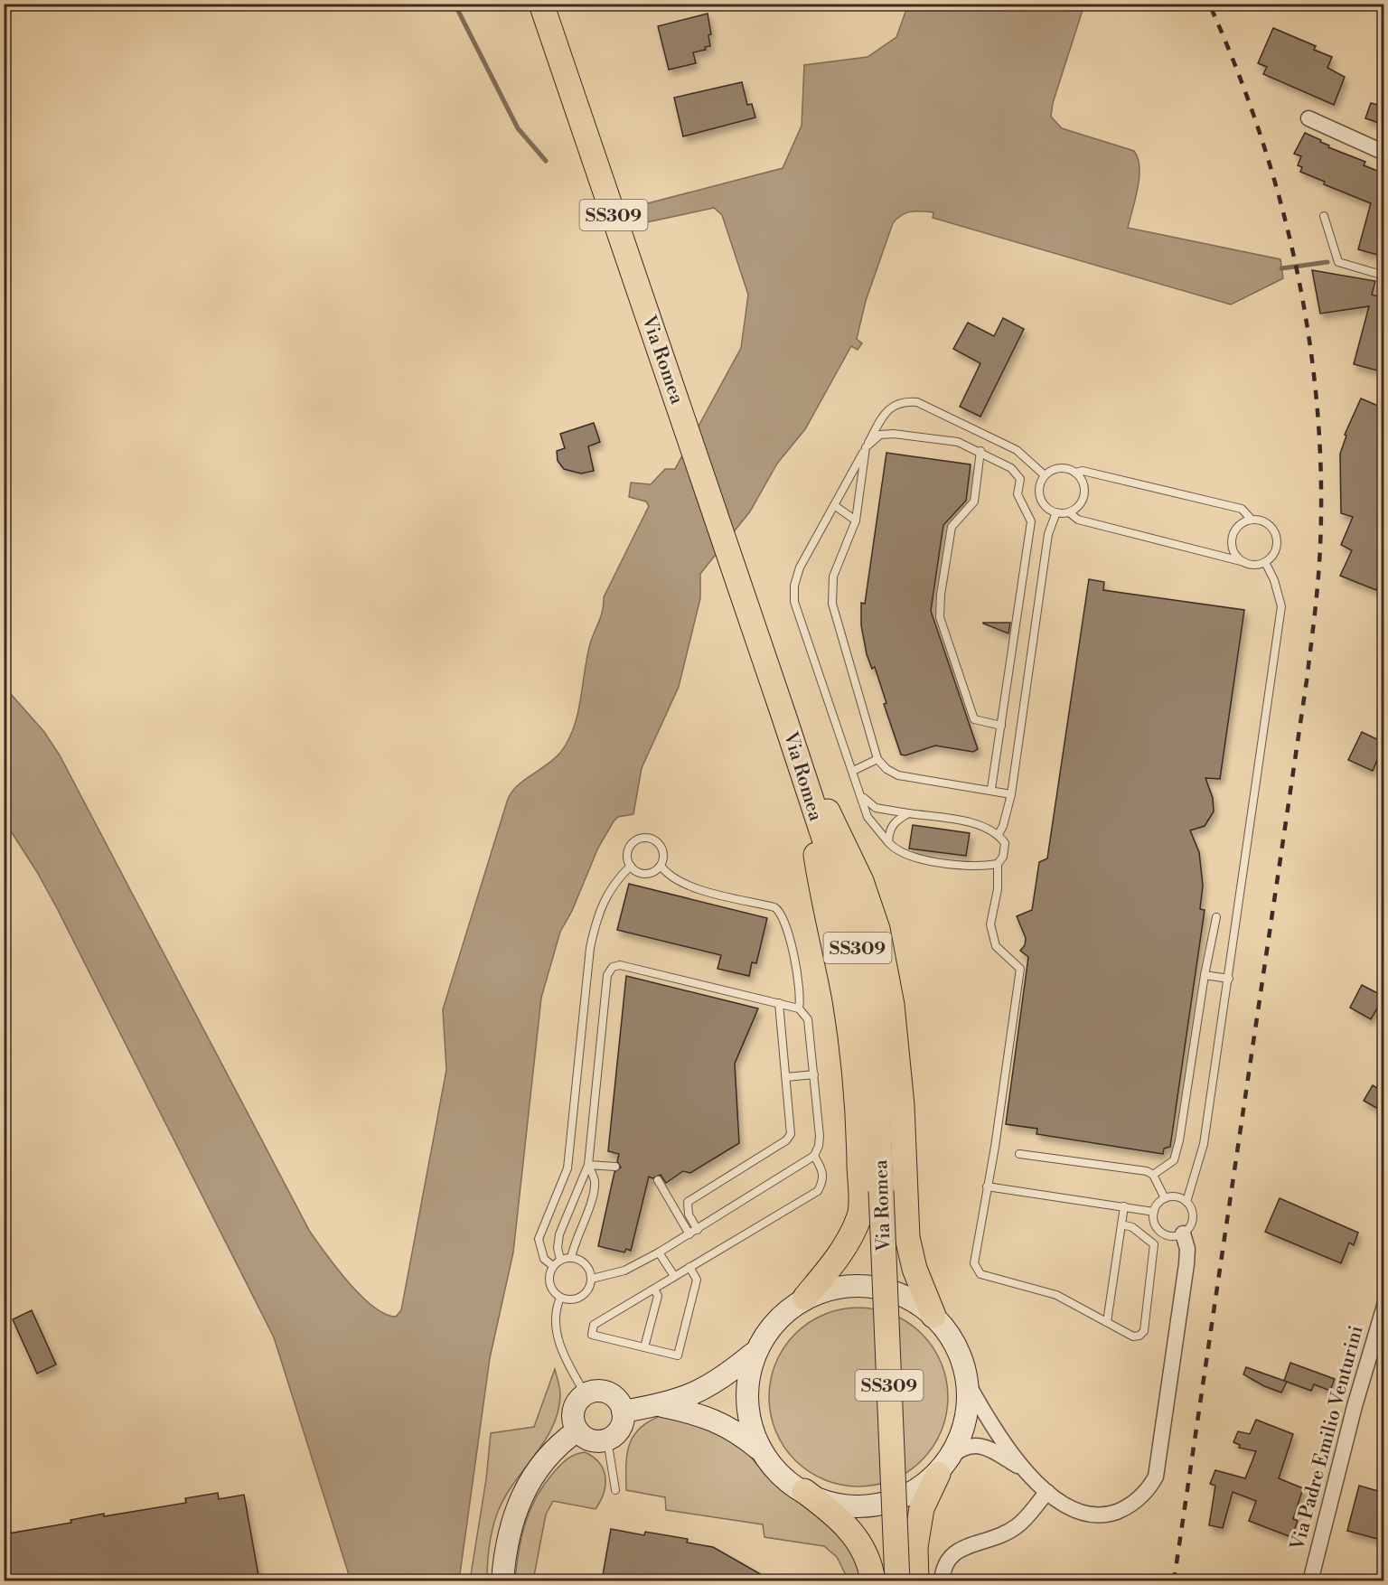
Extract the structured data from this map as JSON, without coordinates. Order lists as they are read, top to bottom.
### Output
{
  "streets": {
    "main road": ["SS309", "Via Romea"],
    "street": ["Via Padre Emilio Venturini"]
  }
}
